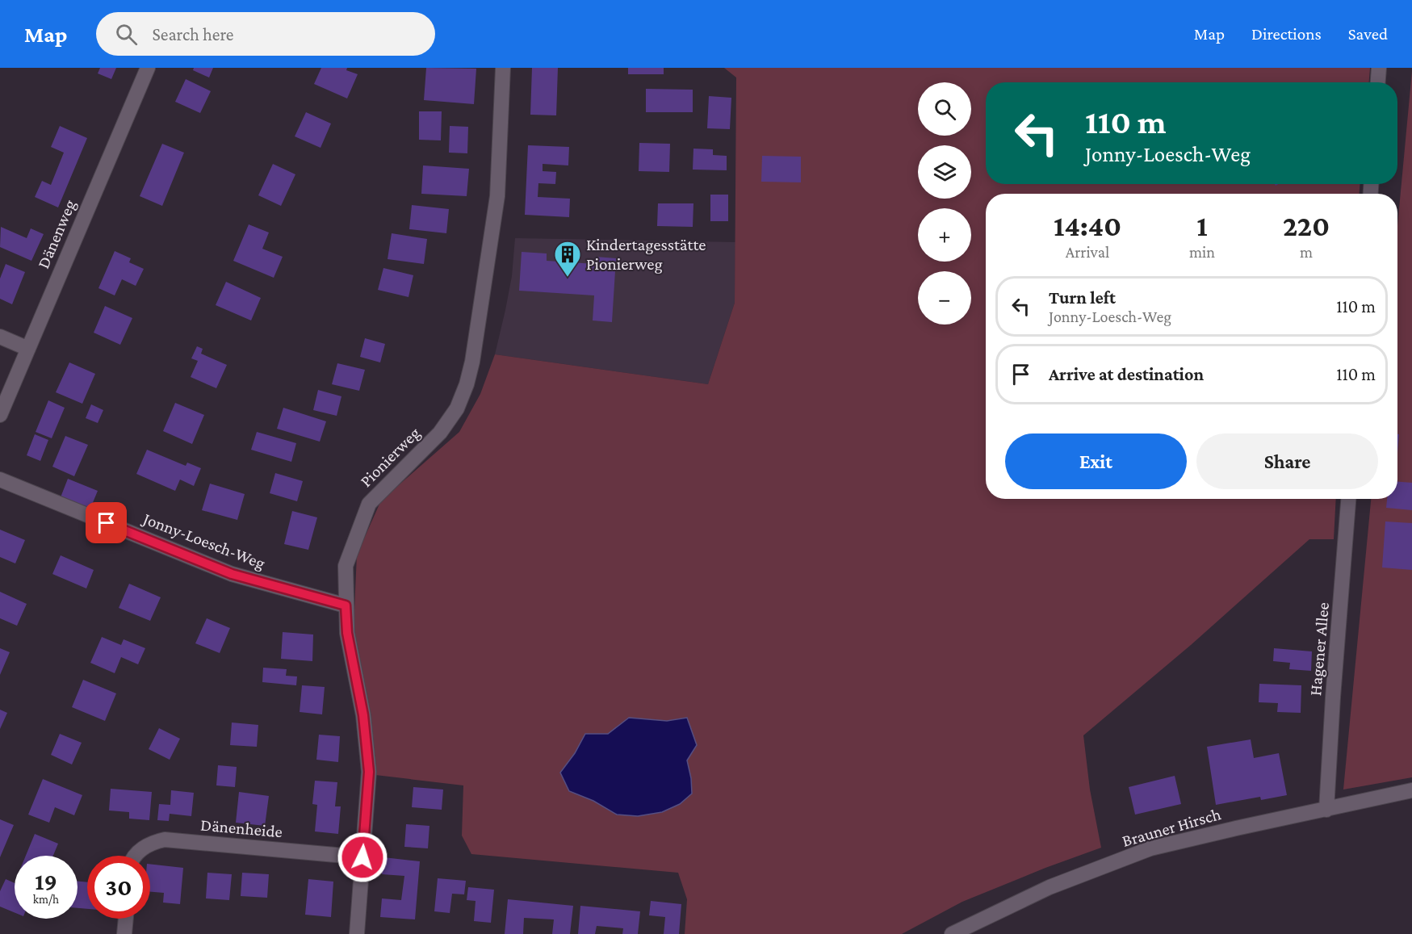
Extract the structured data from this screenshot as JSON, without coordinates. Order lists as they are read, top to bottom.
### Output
{
  "streets": {
    "street": [
      "Dänenweg",
      "Pionierweg",
      "Jonny-Loesch-Weg",
      "Hagener Allee",
      "Brauner Hirsch",
      "Dänenheide"
    ]
  },
  "crossings": [
    ["Pionierweg", "Jonny-Loesch-Weg"],
    ["Pionierweg", "Dänenheide"],
    ["Hagener Allee", "Brauner Hirsch"]
  ],
  "places": {
    "building": ["Kindertagesstätte Pionierweg"]
  },
  "page": {
    "header": "Map",
    "search": "Search here",
    "nav": ["Map", "Directions", "Saved"],
    "map_buttons": ["+", "−"],
    "turn": ["110 m", "Jonny-Loesch-Weg"],
    "eta": [
      "14:40",
      "Arrival",
      "1",
      "min",
      "220",
      "m"
    ],
    "list": [
      {
        "name": "Turn left",
        "note": "Jonny-Loesch-Weg",
        "value": "110 m"
      },
      {
        "name": "Arrive at destination",
        "value": "110 m"
      }
    ],
    "buttons": ["Exit", "Share"],
    "speed": "19 km/h",
    "limit": "30"
  }
}
